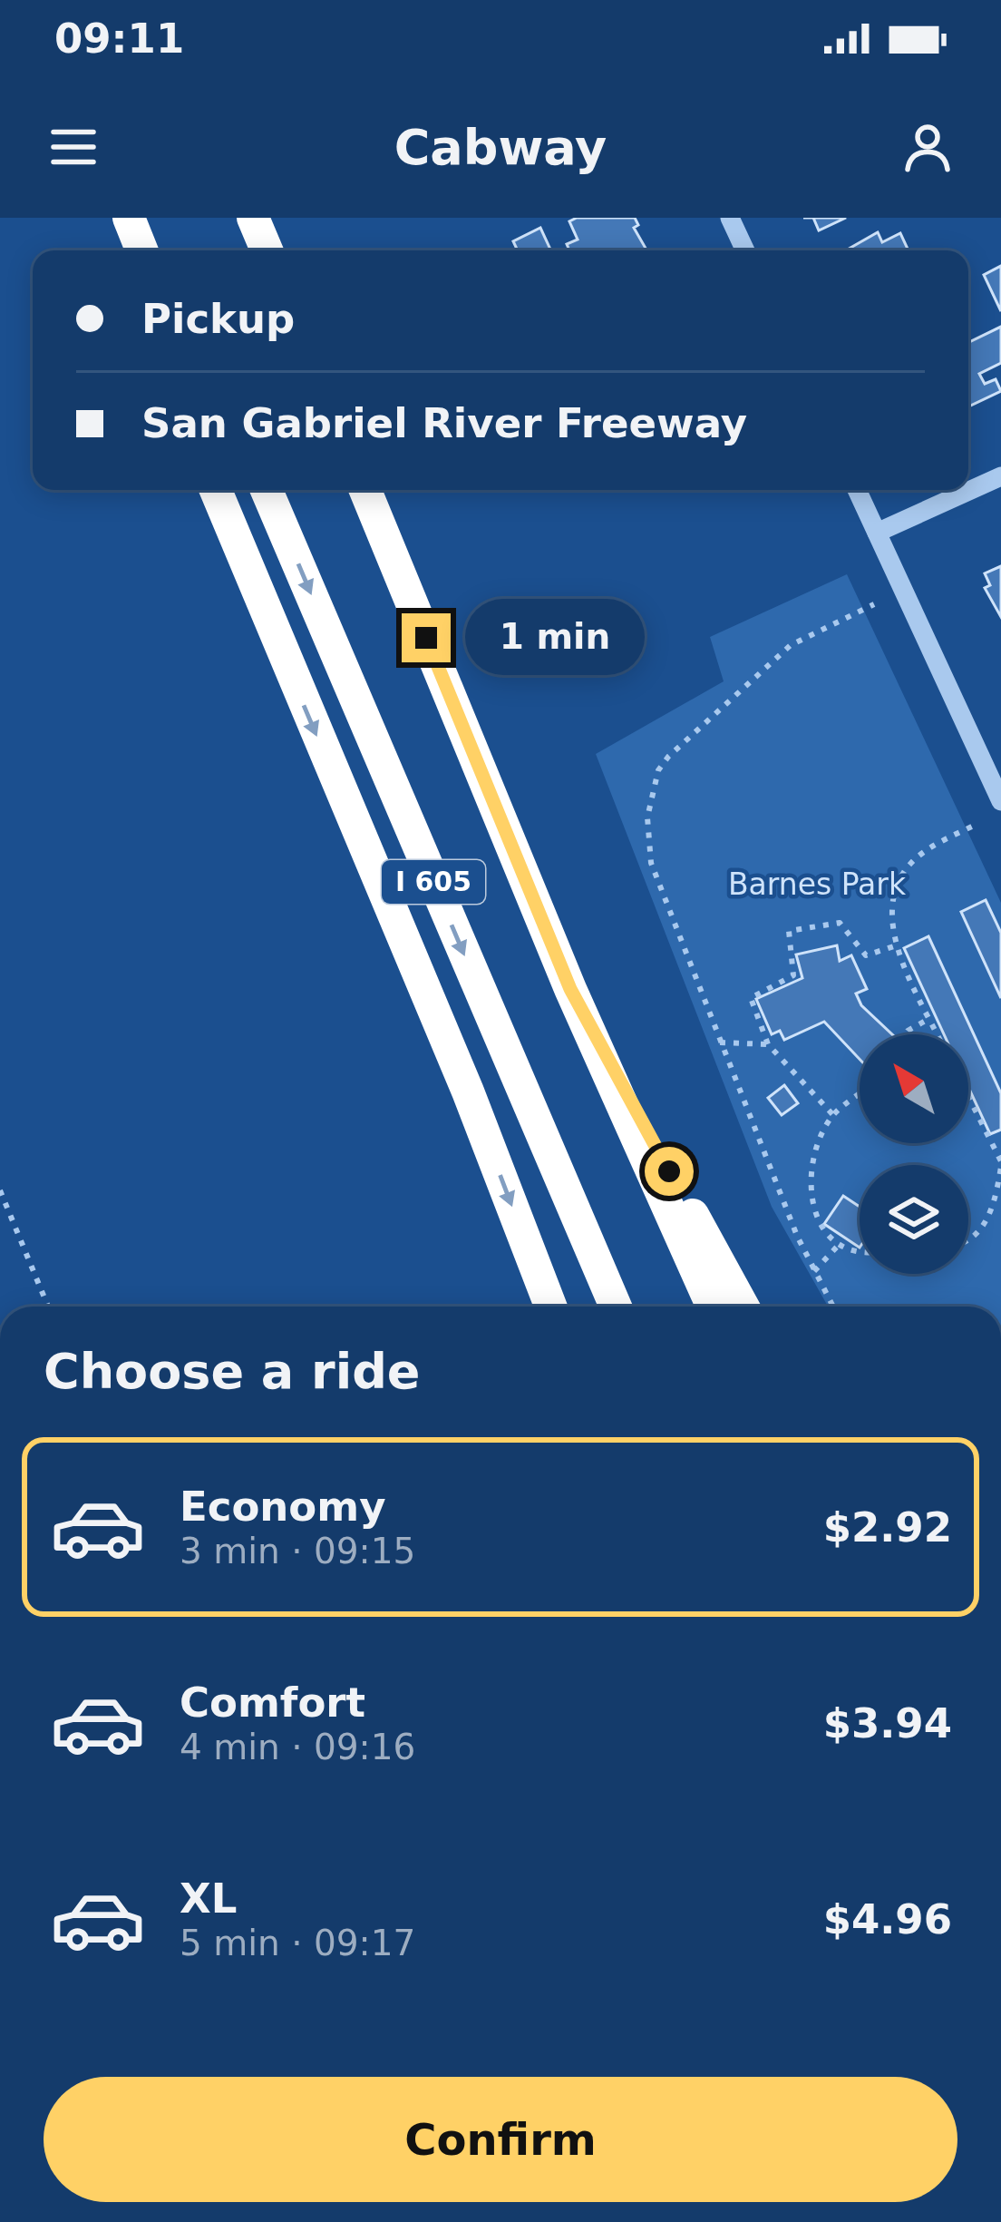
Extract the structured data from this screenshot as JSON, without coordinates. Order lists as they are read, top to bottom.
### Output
{
  "streets": {
    "highway": ["I 605"]
  },
  "parks": ["Barnes Park"],
  "north": "top left",
  "page": {
    "status": "09:11",
    "header": "Cabway",
    "banner": ["Pickup", "San Gabriel River Freeway"],
    "bubble": "1 min",
    "heading": "Choose a ride",
    "list": [
      {
        "name": "Economy",
        "note": "3 min · 09:15",
        "value": "$2.92"
      },
      {
        "name": "Comfort",
        "note": "4 min · 09:16",
        "value": "$3.94"
      },
      {
        "name": "XL",
        "note": "5 min · 09:17",
        "value": "$4.96"
      }
    ],
    "buttons": "Confirm"
  }
}
